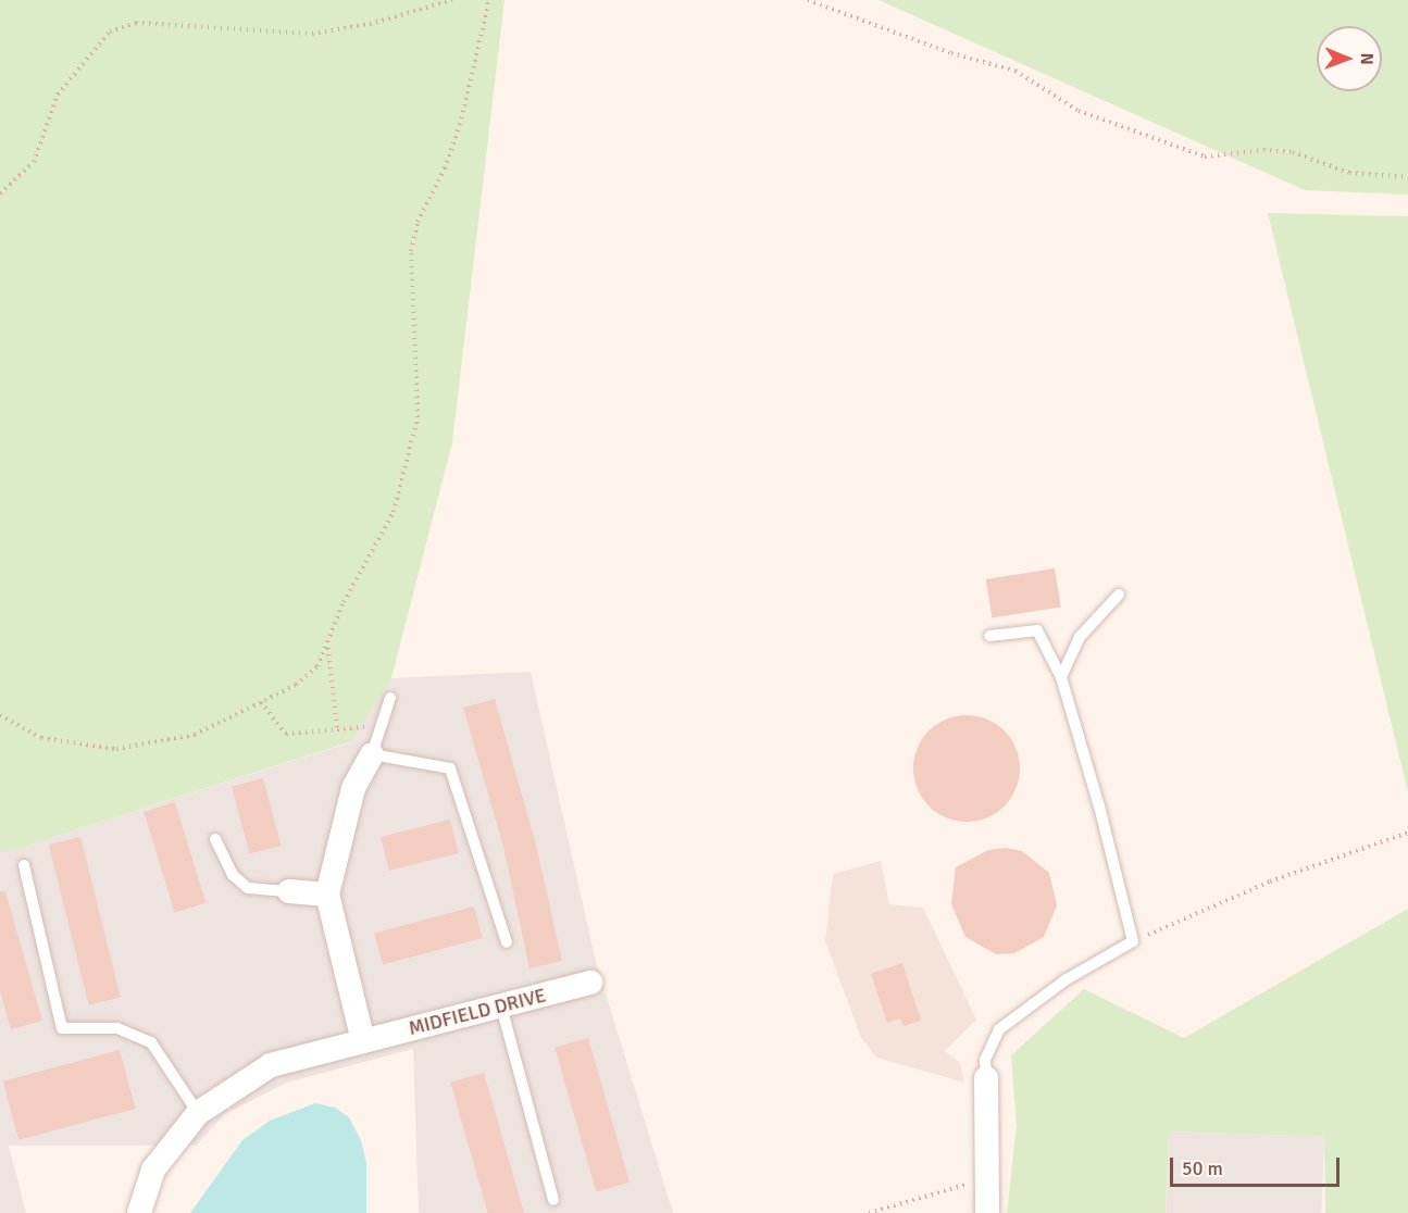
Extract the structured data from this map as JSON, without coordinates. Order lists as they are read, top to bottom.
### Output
{
  "streets": {
    "street": ["MIDFIELD DRIVE"]
  },
  "scale_bar": "50 m",
  "north": "right"
}
